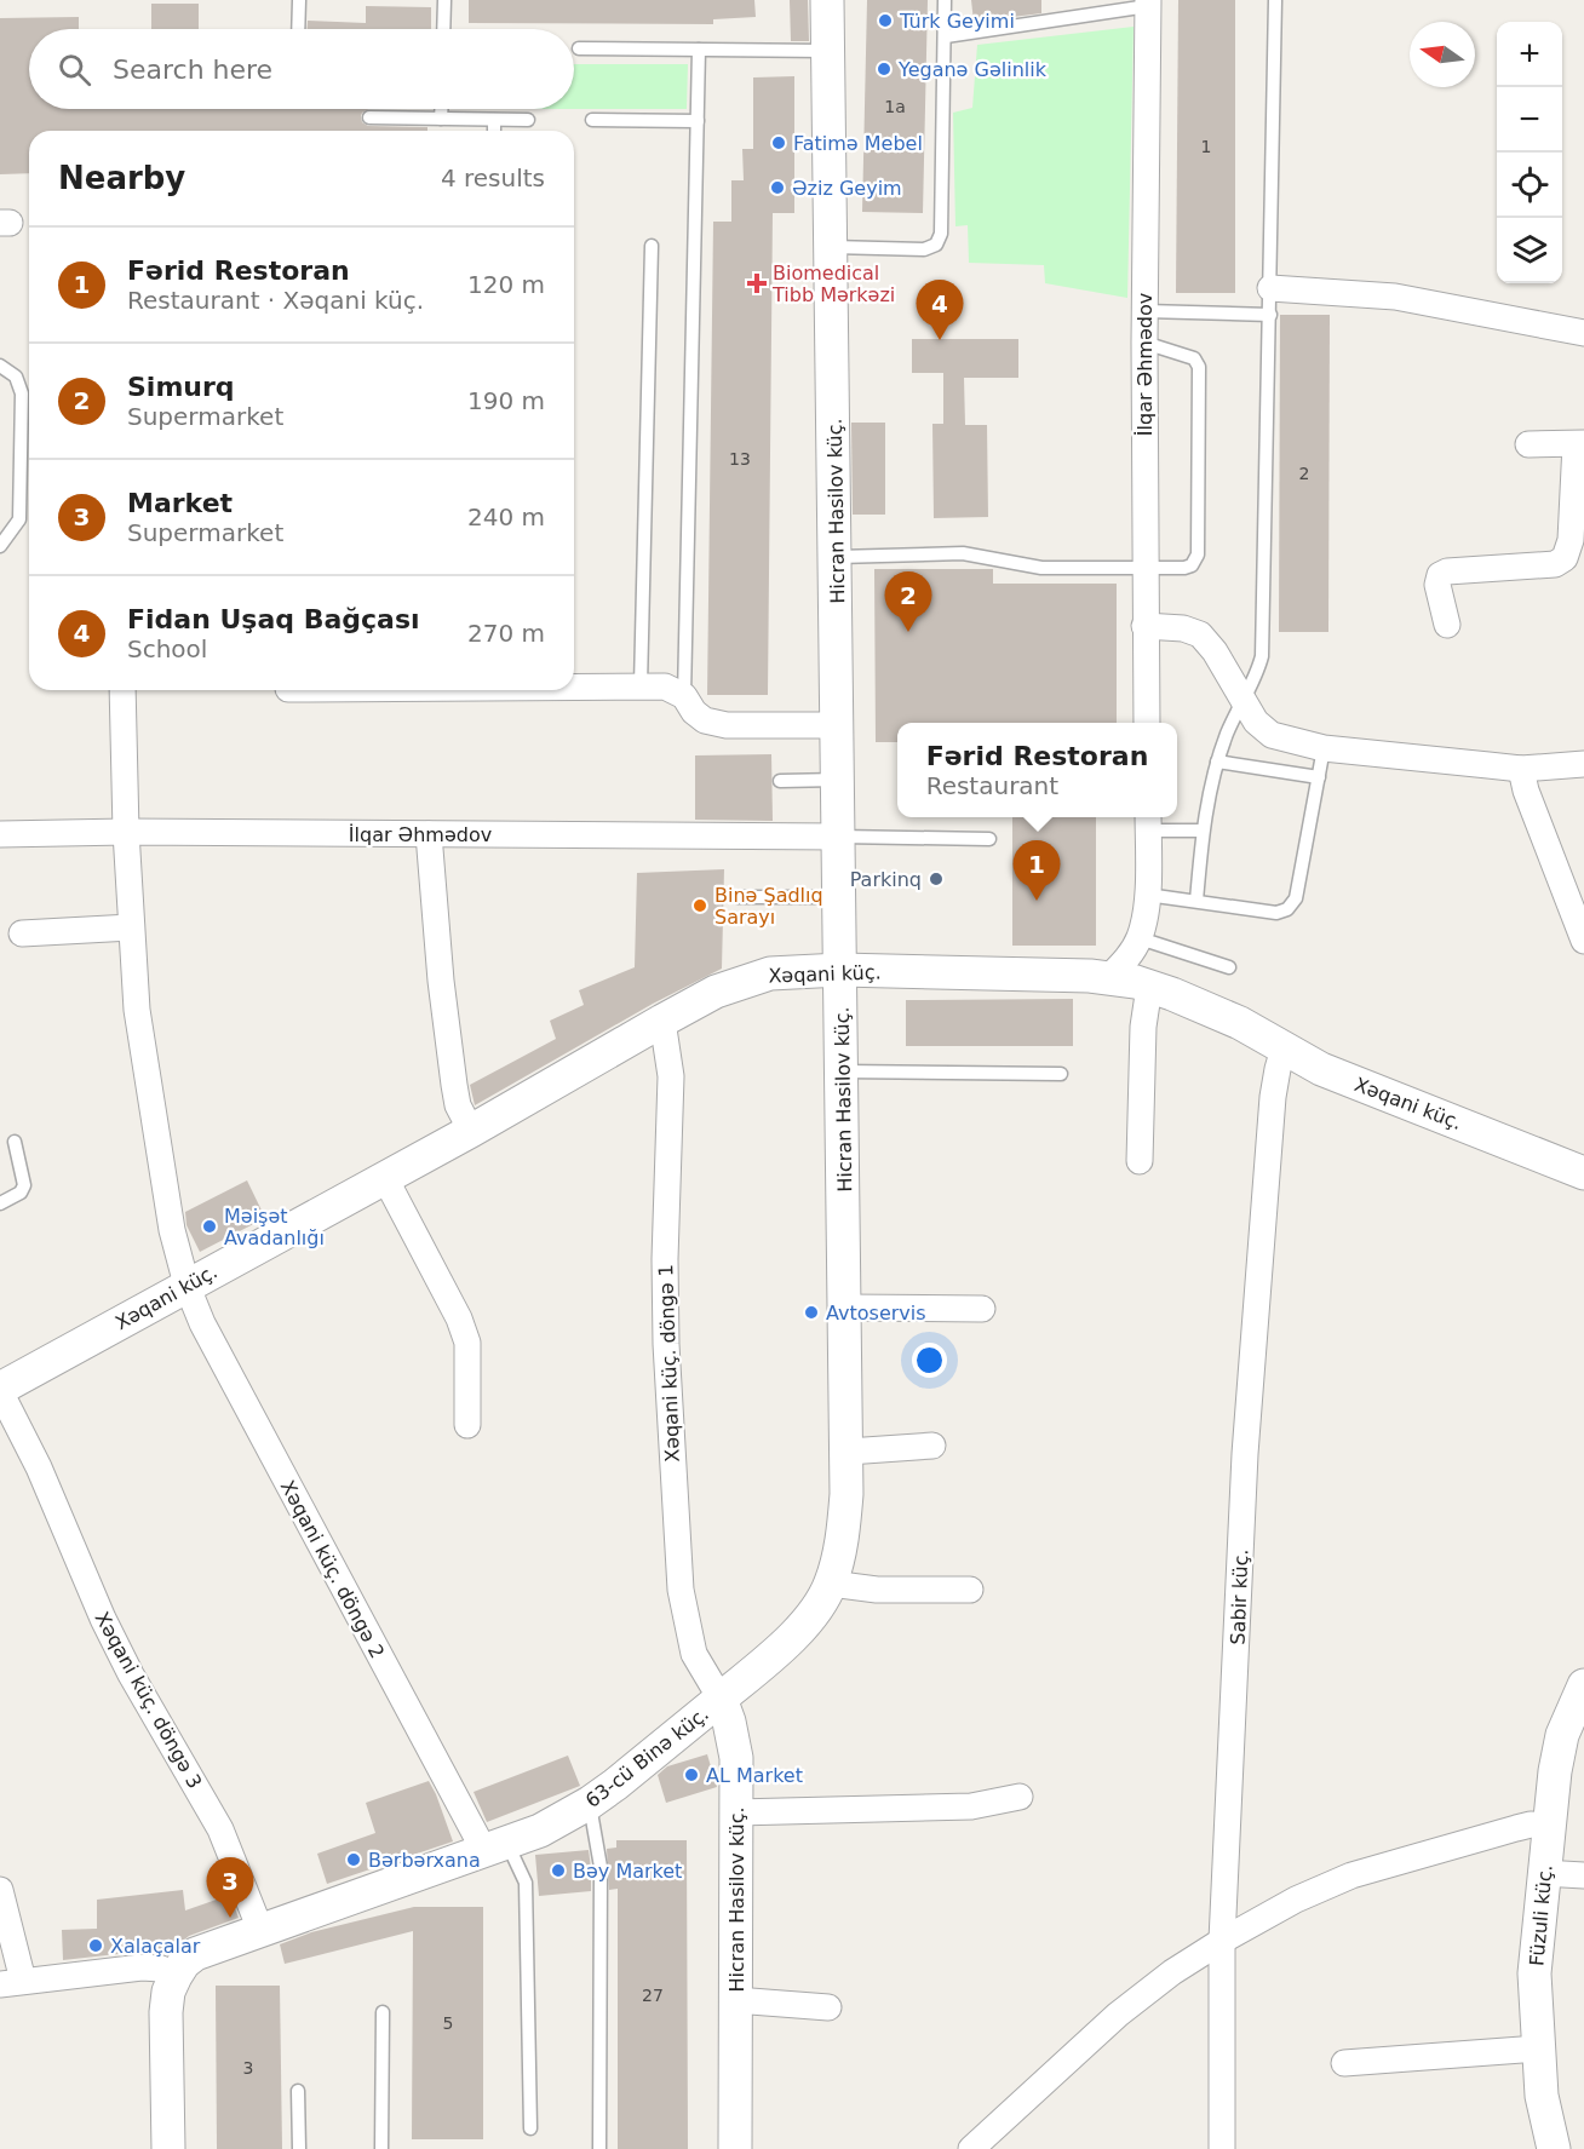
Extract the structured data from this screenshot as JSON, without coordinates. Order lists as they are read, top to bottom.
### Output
{
  "streets": {
    "street": [
      "İlqar Əhmədov",
      "Hicran Hasilov küç.",
      "Xəqani küç.",
      "Xəqani küç. döngə 1",
      "Xəqani küç. döngə 2",
      "Sabir küç.",
      "Xəqani küç. döngə 3",
      "63-cü Binə küç.",
      "Füzuli küç."
    ]
  },
  "crossings": [
    ["İlqar Əhmədov", "Hicran Hasilov küç."],
    ["İlqar Əhmədov", "Xəqani küç. döngə 2"],
    ["Hicran Hasilov küç.", "Xəqani küç."],
    ["Hicran Hasilov küç.", "Xəqani küç. döngə 1"],
    ["Hicran Hasilov küç.", "63-cü Binə küç."],
    ["Xəqani küç.", "Xəqani küç. döngə 1"],
    ["Xəqani küç.", "Xəqani küç. döngə 2"],
    ["Xəqani küç.", "Sabir küç."],
    ["Xəqani küç.", "Xəqani küç. döngə 3"],
    ["Xəqani küç. döngə 1", "63-cü Binə küç."],
    ["Xəqani küç. döngə 2", "63-cü Binə küç."],
    ["Xəqani küç. döngə 3", "63-cü Binə küç."]
  ],
  "places": {
    "other": [
      "Türk Geyimi",
      "Yeganə Gəlinlik",
      "Fatimə Mebel",
      "Əziz Geyim",
      "Parkinq",
      "Binə Şadlıq Sarayı",
      "Məişət Avadanlığı",
      "Avtoservis",
      "AL Market",
      "Bərbərxana",
      "Bəy Market",
      "Xalaçalar"
    ],
    "health": ["Biomedical Tibb Mərkəzi"]
  },
  "house_numbers": [
    "1a",
    "1",
    "13",
    "2",
    "27",
    "5",
    "3"
  ],
  "north": "left",
  "page": {
    "map_buttons": ["+", "−"],
    "search": "Search here",
    "heading": ["Nearby", "4 results"],
    "list": [
      {
        "mark": "1",
        "name": "Fərid Restoran",
        "note": "Restaurant · Xəqani küç.",
        "value": "120 m"
      },
      {
        "mark": "2",
        "name": "Simurq",
        "note": "Supermarket",
        "value": "190 m"
      },
      {
        "mark": "3",
        "name": "Market",
        "note": "Supermarket",
        "value": "240 m"
      },
      {
        "mark": "4",
        "name": "Fidan Uşaq Bağçası",
        "note": "School",
        "value": "270 m"
      }
    ],
    "pins": [
      "4",
      "2",
      "1",
      "3"
    ],
    "popup": ["Fərid Restoran", "Restaurant"]
  }
}
